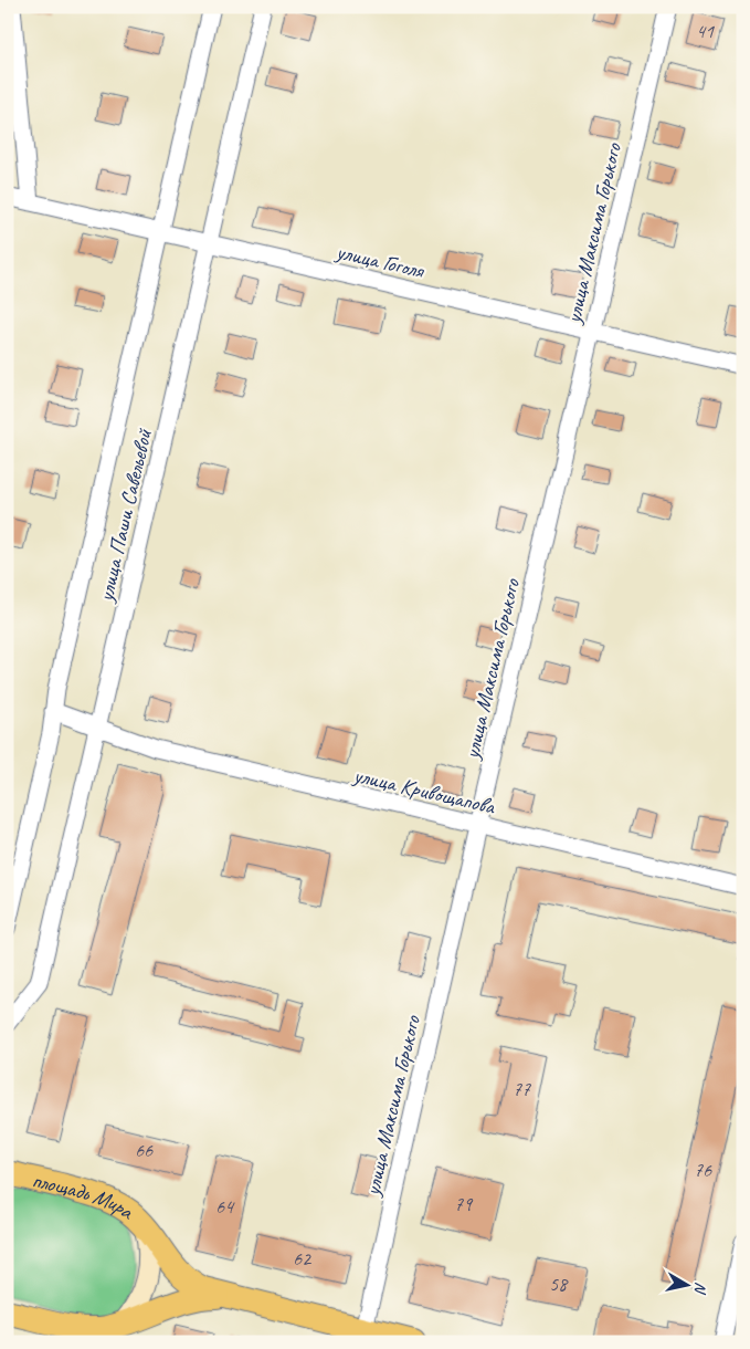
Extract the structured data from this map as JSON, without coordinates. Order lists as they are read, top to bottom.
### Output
{
  "streets": {
    "main road": ["площадь Мира"],
    "street": [
      "улица Максима Горького",
      "улица Гоголя",
      "улица Паши Савельевой",
      "улица Кривощапова"
    ]
  },
  "crossings": [
    ["улица Максима Горького", "улица Гоголя"],
    ["улица Максима Горького", "улица Кривощапова"],
    ["улица Гоголя", "улица Паши Савельевой"],
    ["улица Паши Савельевой", "улица Кривощапова"]
  ],
  "house_numbers": [
    "41",
    "77",
    "66",
    "76",
    "79",
    "64",
    "62",
    "58"
  ],
  "north": "right"
}
